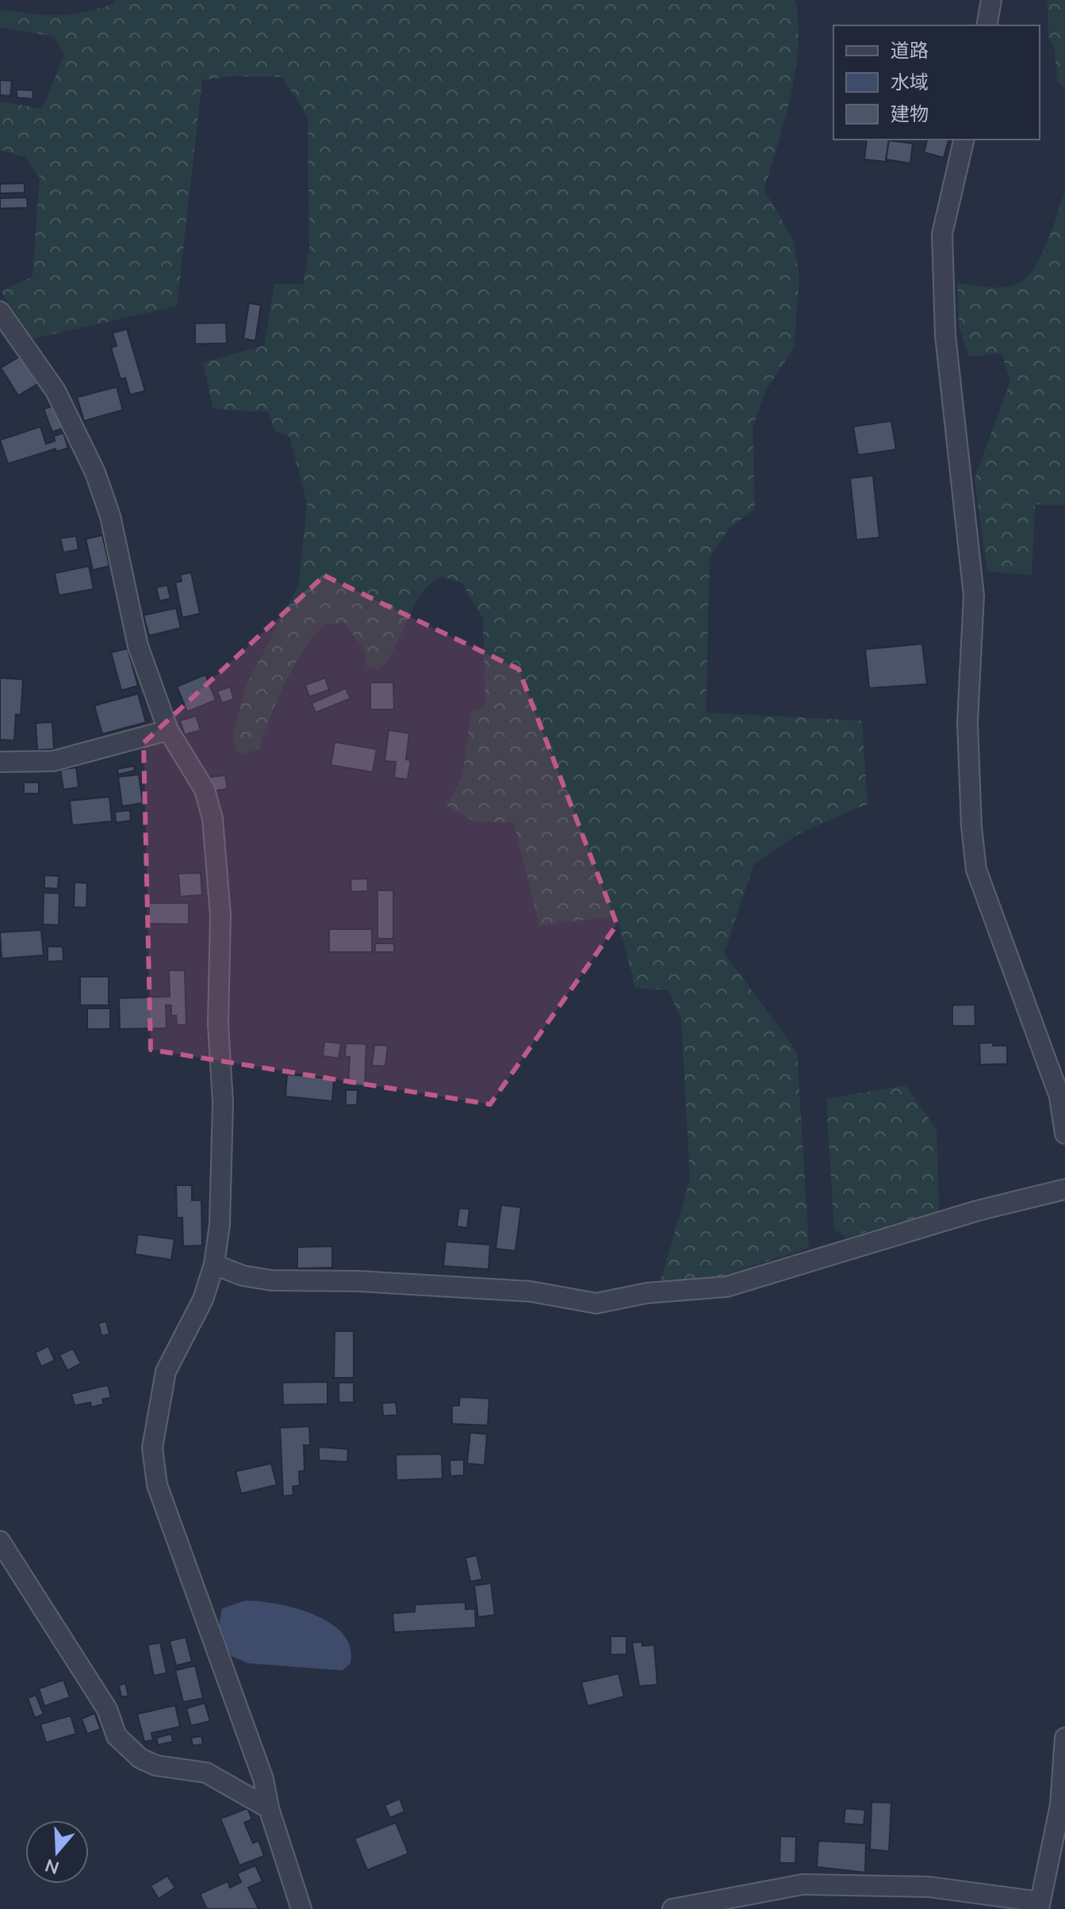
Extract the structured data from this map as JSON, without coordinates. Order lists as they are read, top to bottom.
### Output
{
  "legend": ["道路", "水域", "建物"],
  "north": "bottom"
}
